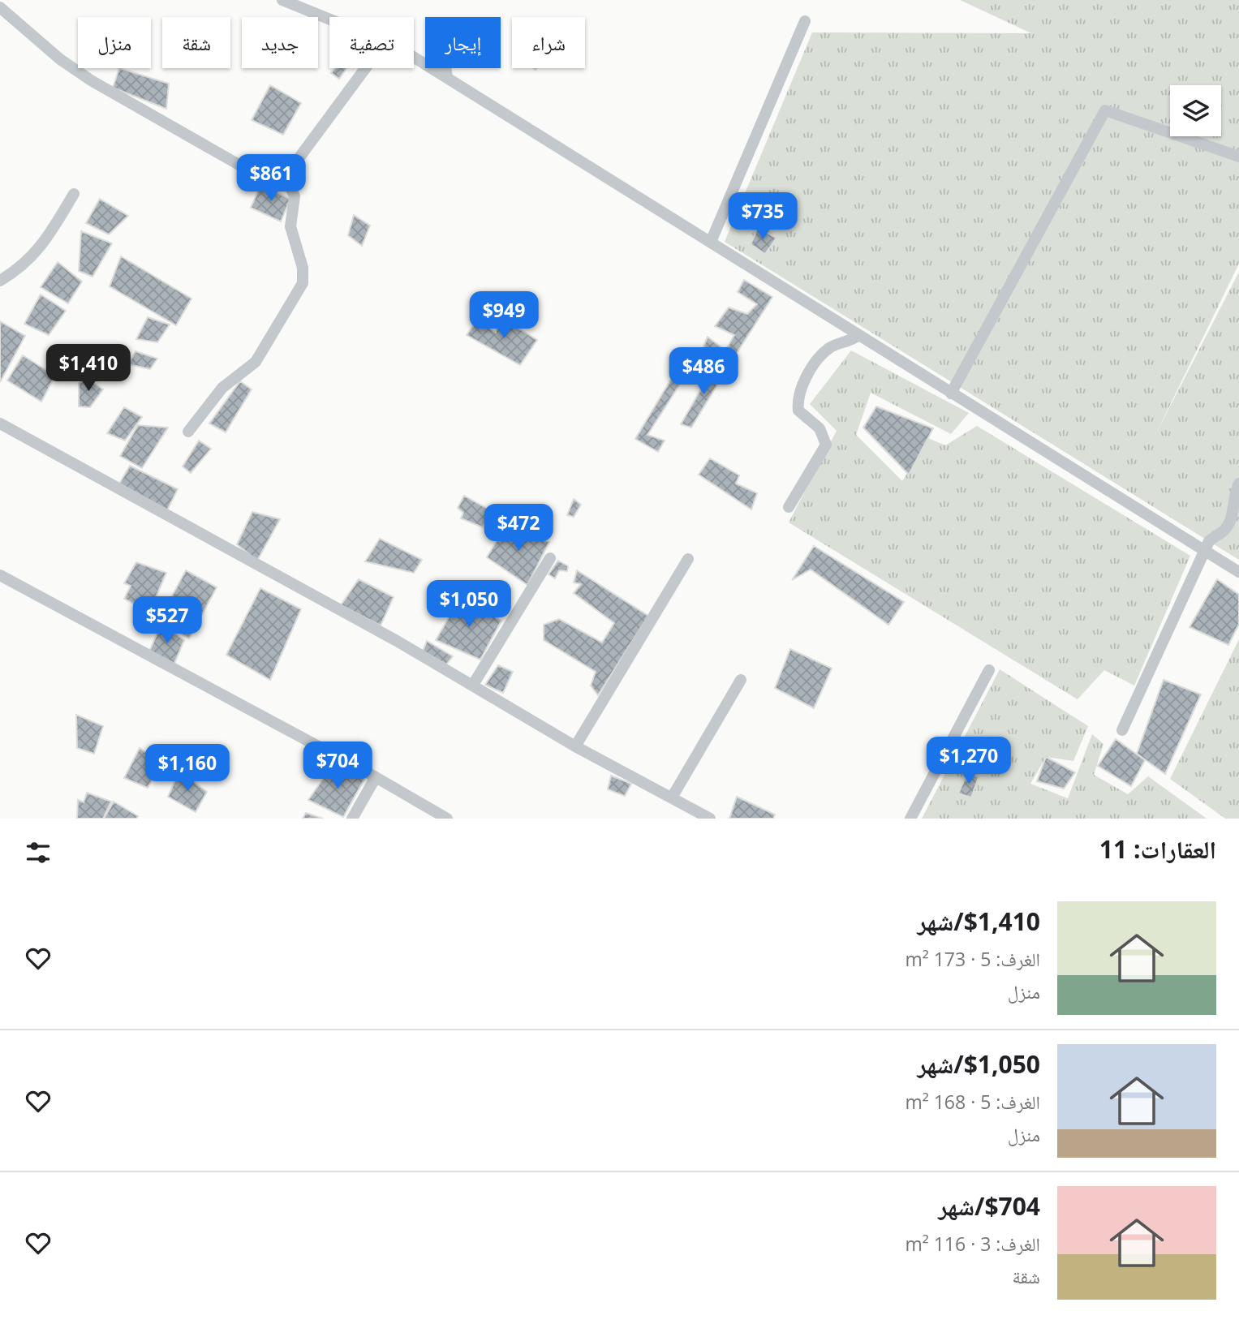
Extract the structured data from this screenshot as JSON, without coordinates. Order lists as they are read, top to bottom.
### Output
{
  "page": {
    "chip": [
      "شراء",
      "إيجار",
      "تصفية",
      "جديد",
      "شقة",
      "منزل"
    ],
    "price": [
      "$861",
      "$735",
      "$949",
      "$1,410",
      "$486",
      "$472",
      "$1,050",
      "$527",
      "$1,270",
      "$704",
      "$1,160"
    ],
    "heading": "العقارات: 11",
    "list": [
      {
        "name": "$1,410/شهر",
        "note": "الغرف: 5 · 173 m² · منزل"
      },
      {
        "name": "$1,050/شهر",
        "note": "الغرف: 5 · 168 m² · منزل"
      },
      {
        "name": "$704/شهر",
        "note": "الغرف: 3 · 116 m² · شقة"
      }
    ]
  }
}
